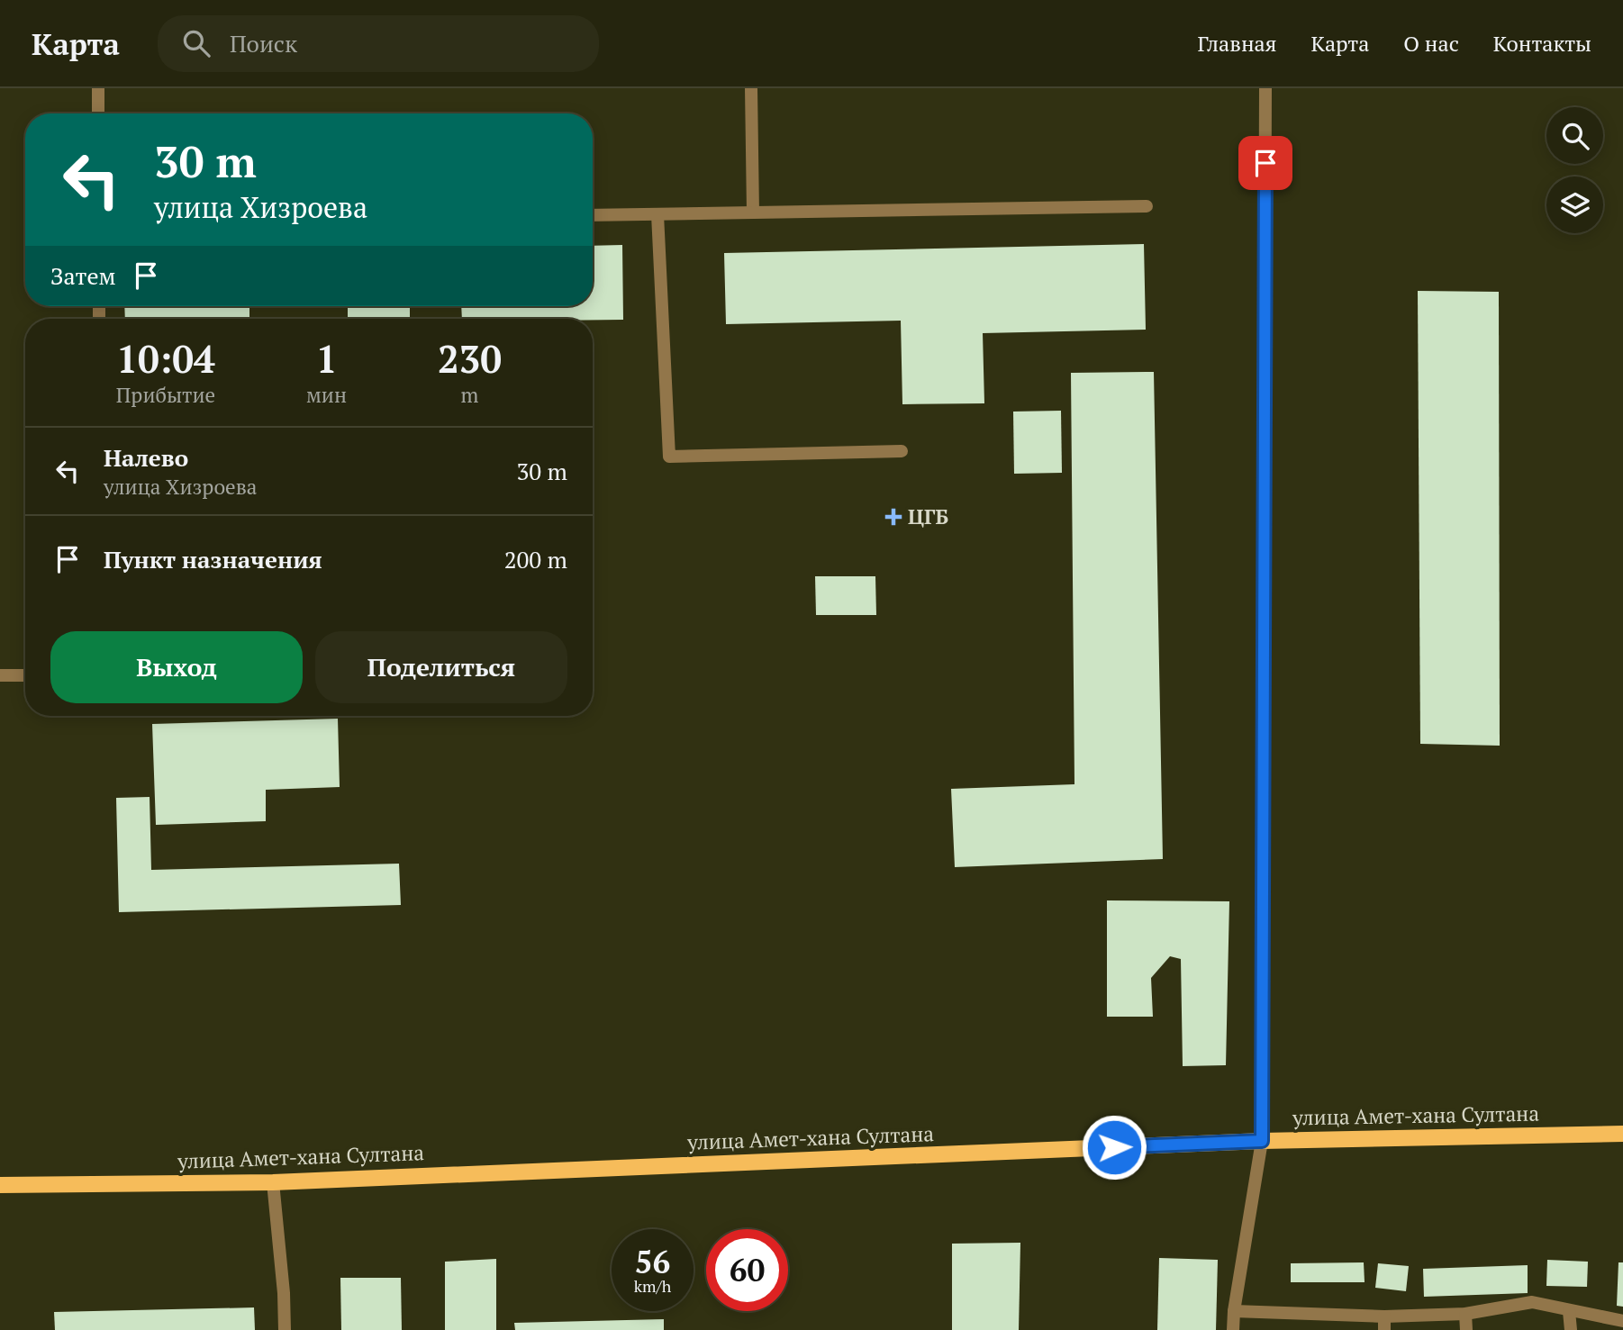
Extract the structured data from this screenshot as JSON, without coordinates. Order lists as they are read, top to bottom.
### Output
{
  "streets": {
    "main road": ["улица Амет-хана Султана"]
  },
  "places": {
    "health": ["ЦГБ"]
  },
  "page": {
    "header": "Карта",
    "search": "Поиск",
    "nav": [
      "Главная",
      "Карта",
      "О нас",
      "Контакты"
    ],
    "turn": ["30 m", "улица Хизроева"],
    "then": "Затем",
    "eta": [
      "10:04",
      "Прибытие",
      "1",
      "мин",
      "230",
      "m"
    ],
    "list": [
      {
        "name": "Налево",
        "note": "улица Хизроева",
        "value": "30 m"
      },
      {
        "name": "Пункт назначения",
        "value": "200 m"
      }
    ],
    "buttons": ["Выход", "Поделиться"],
    "speed": "56 km/h",
    "limit": "60"
  }
}
